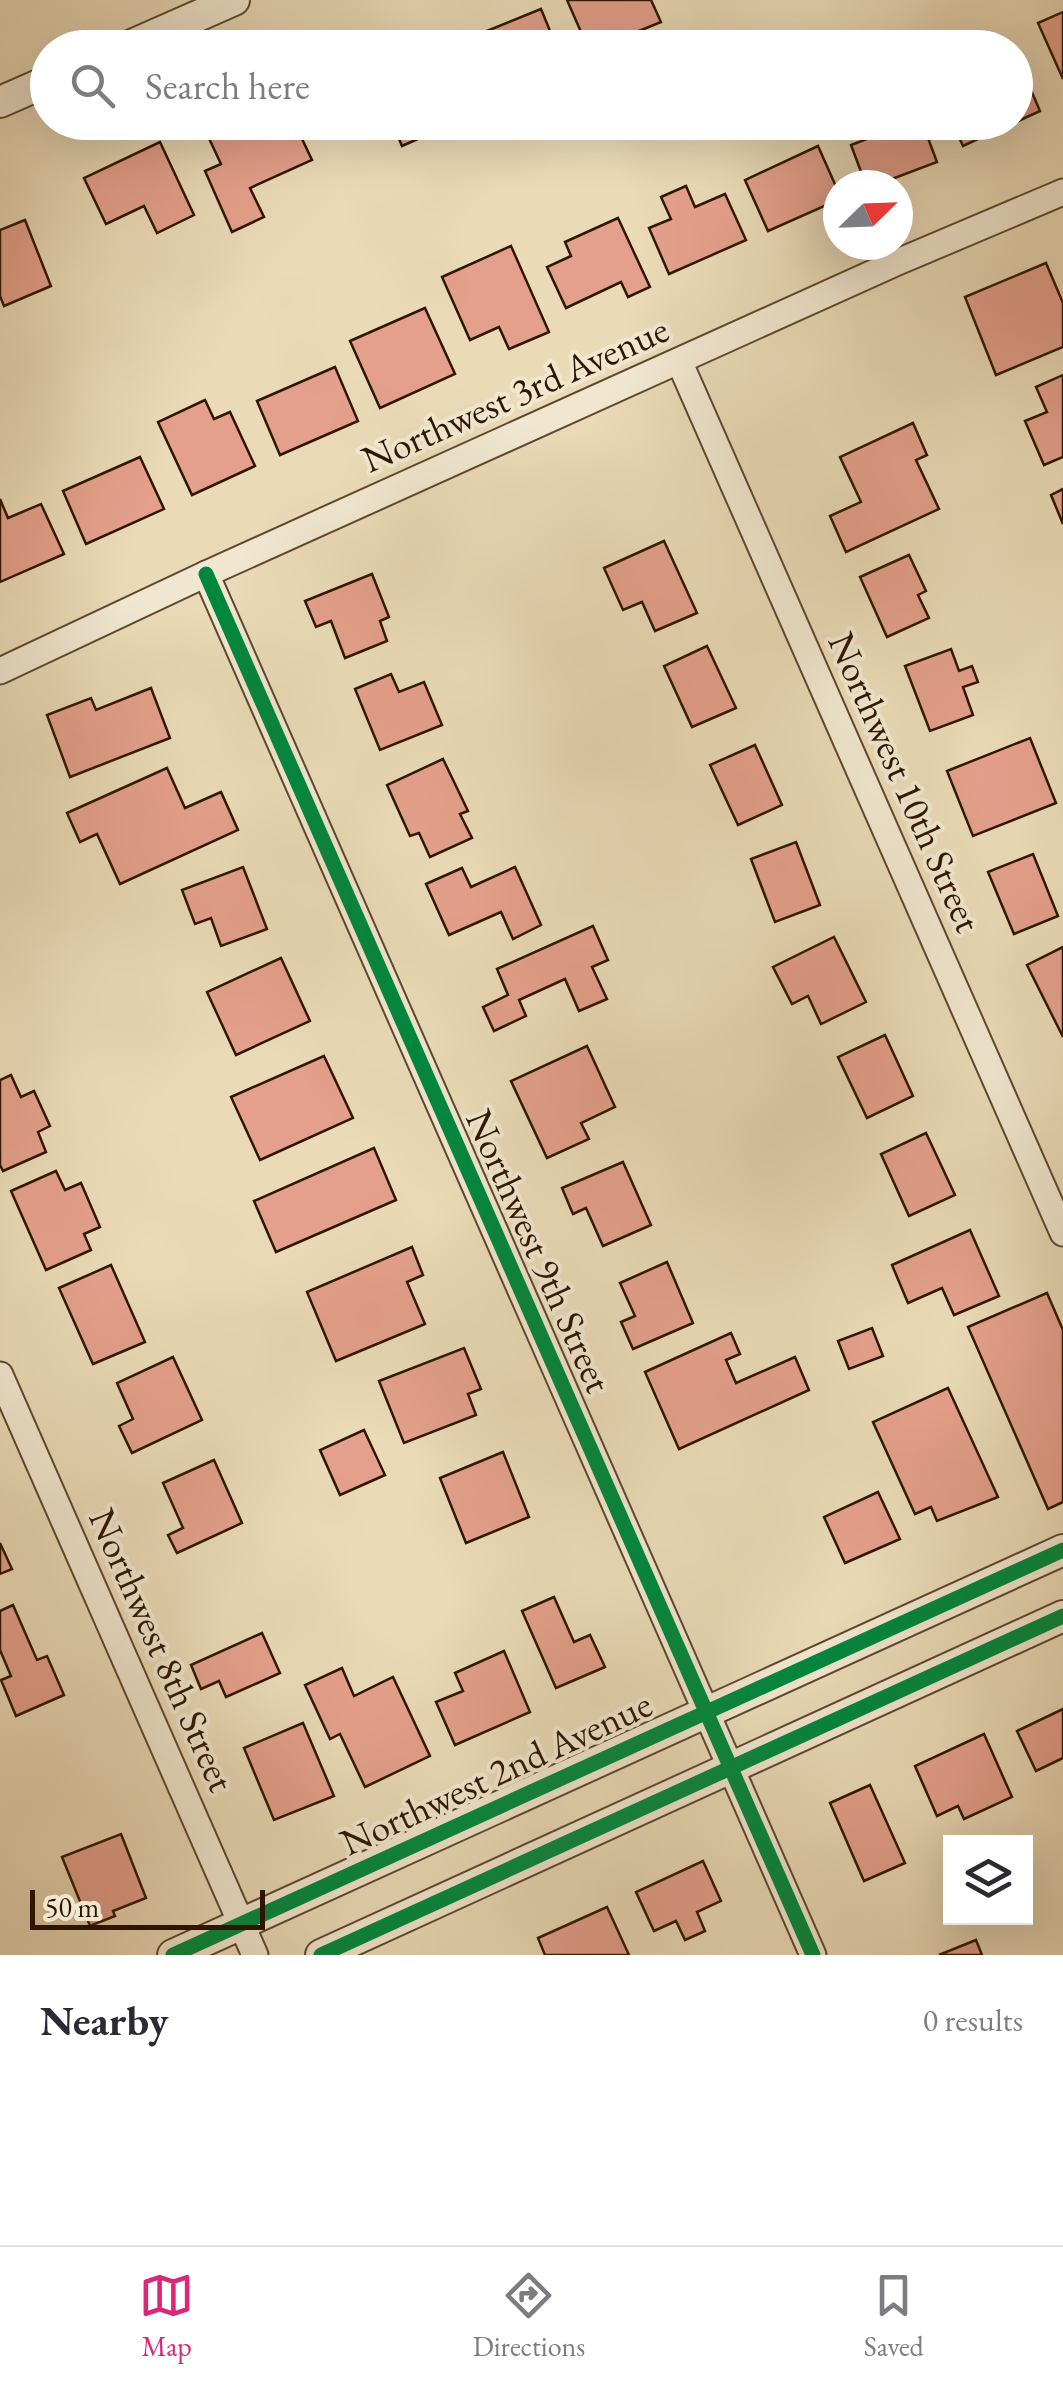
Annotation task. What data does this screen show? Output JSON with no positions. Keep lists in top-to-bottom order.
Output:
{
  "streets": {
    "street": [
      "Northwest 3rd Avenue",
      "Northwest 10th Street",
      "Northwest 9th Street",
      "Northwest 8th Street",
      "Northwest 2nd Avenue"
    ]
  },
  "crossings": [
    ["Northwest 3rd Avenue", "Northwest 10th Street"],
    ["Northwest 3rd Avenue", "Northwest 9th Street"],
    ["Northwest 9th Street", "Northwest 2nd Avenue"],
    ["Northwest 8th Street", "Northwest 2nd Avenue"]
  ],
  "scale_bar": "50 m",
  "north": "top right",
  "page": {
    "search": "Search here",
    "scale": "50 m",
    "heading": ["Nearby", "0 results"],
    "nav": ["Map", "Directions", "Saved"]
  }
}
